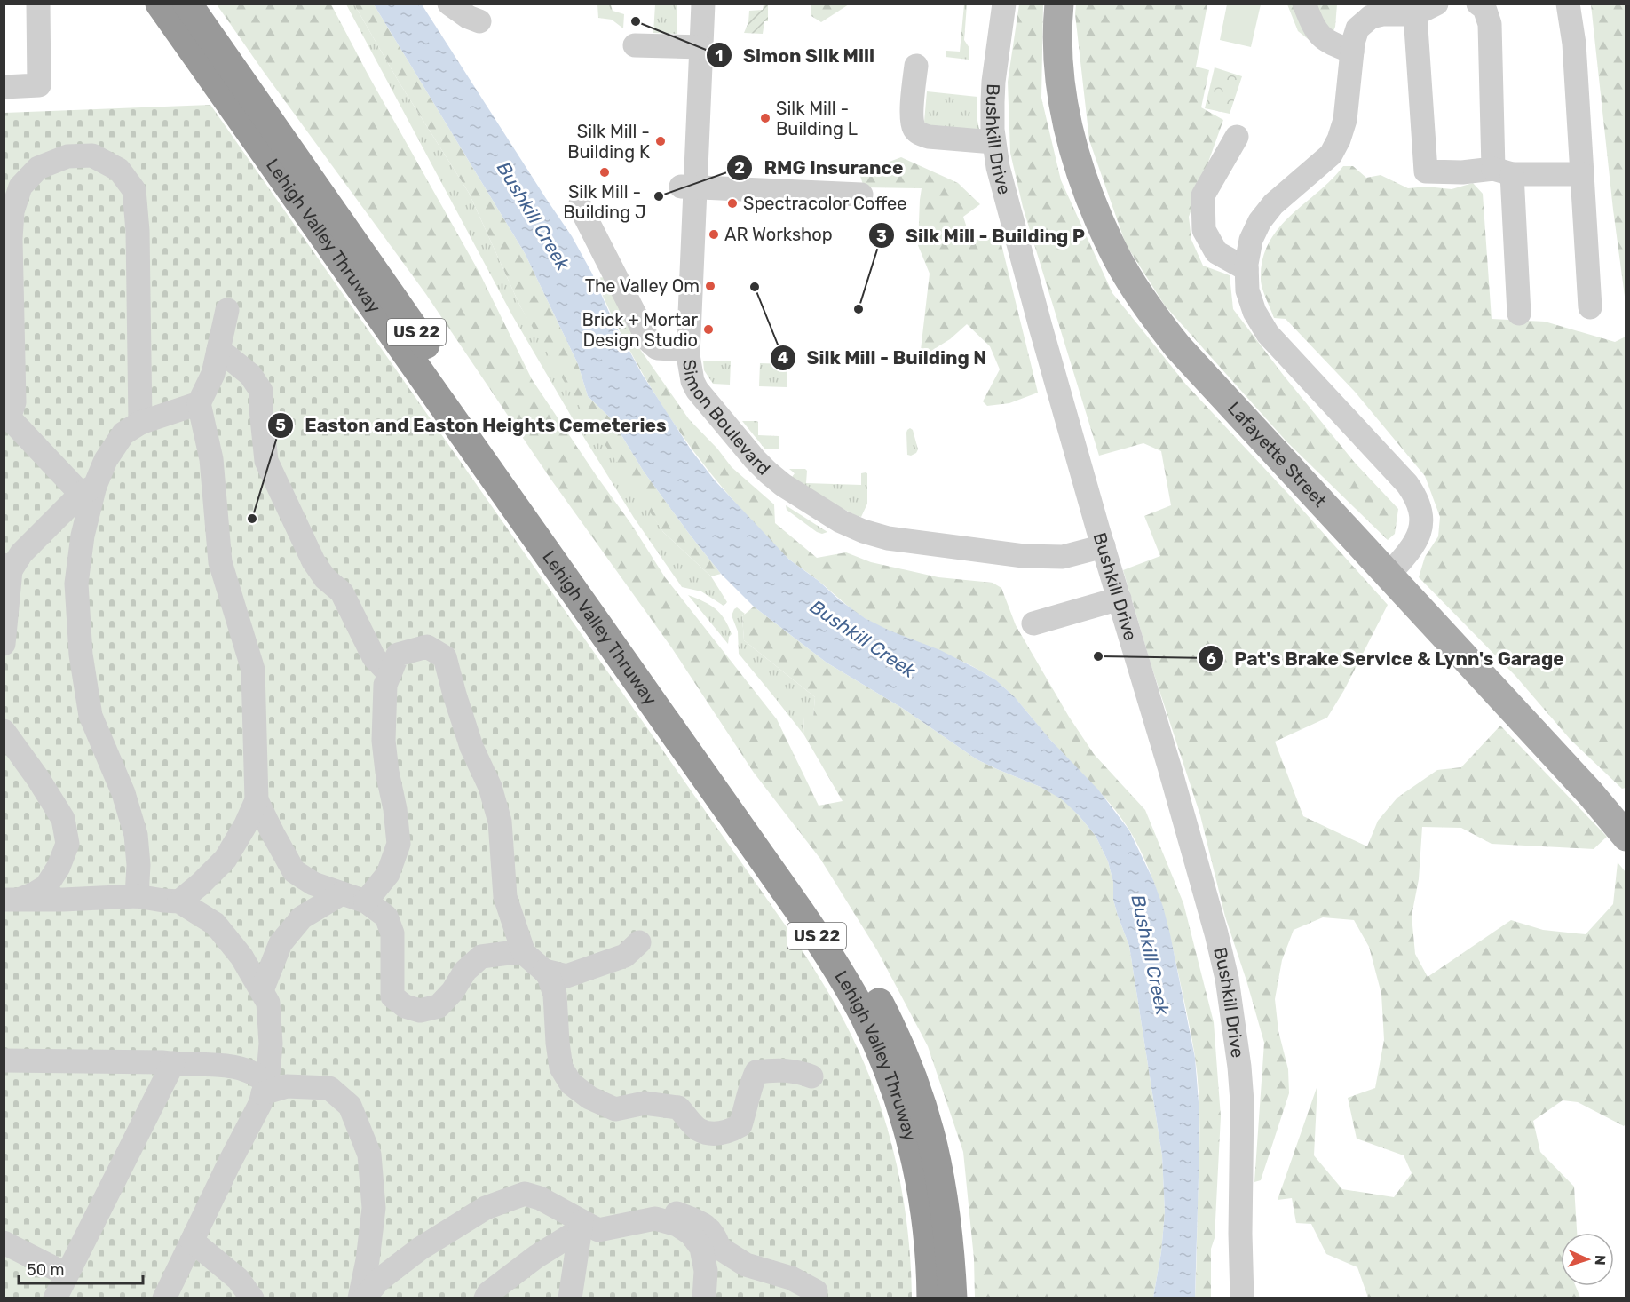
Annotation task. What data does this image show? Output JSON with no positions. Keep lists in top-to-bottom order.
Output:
{
  "streets": {
    "highway": ["Lehigh Valley Thruway", "US 22"],
    "main road": ["Lafayette Street"],
    "street": ["Bushkill Drive", "Simon Boulevard"]
  },
  "crossings": [
    ["Bushkill Drive", "Simon Boulevard"]
  ],
  "water": ["Bushkill Creek"],
  "places": [
    "Simon Silk Mill",
    "Silk Mill - Building L",
    "Silk Mill - Building K",
    "Silk Mill - Building J",
    "RMG Insurance",
    "Spectracolor Coffee",
    "AR Workshop",
    "The Valley Om",
    "Silk Mill - Building N",
    "Silk Mill - Building P",
    "Brick + Mortar Design Studio",
    "Easton and Easton Heights Cemeteries",
    "Pat's Brake Service & Lynn's Garage"
  ],
  "scale_bar": "50 m",
  "north": "right"
}
